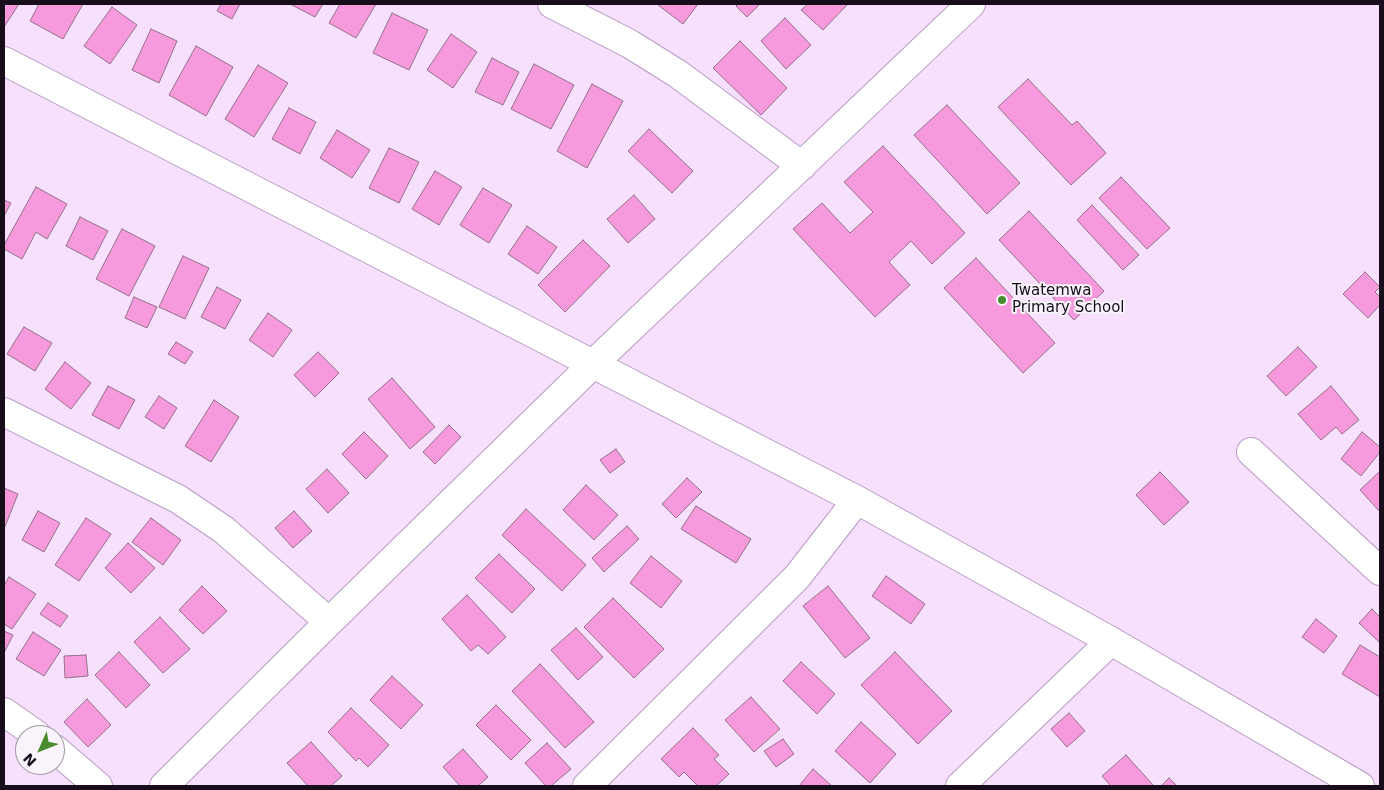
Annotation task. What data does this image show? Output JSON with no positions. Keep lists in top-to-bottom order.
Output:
{
  "places": ["Twatemwa Primary School"],
  "north": "bottom left"
}
